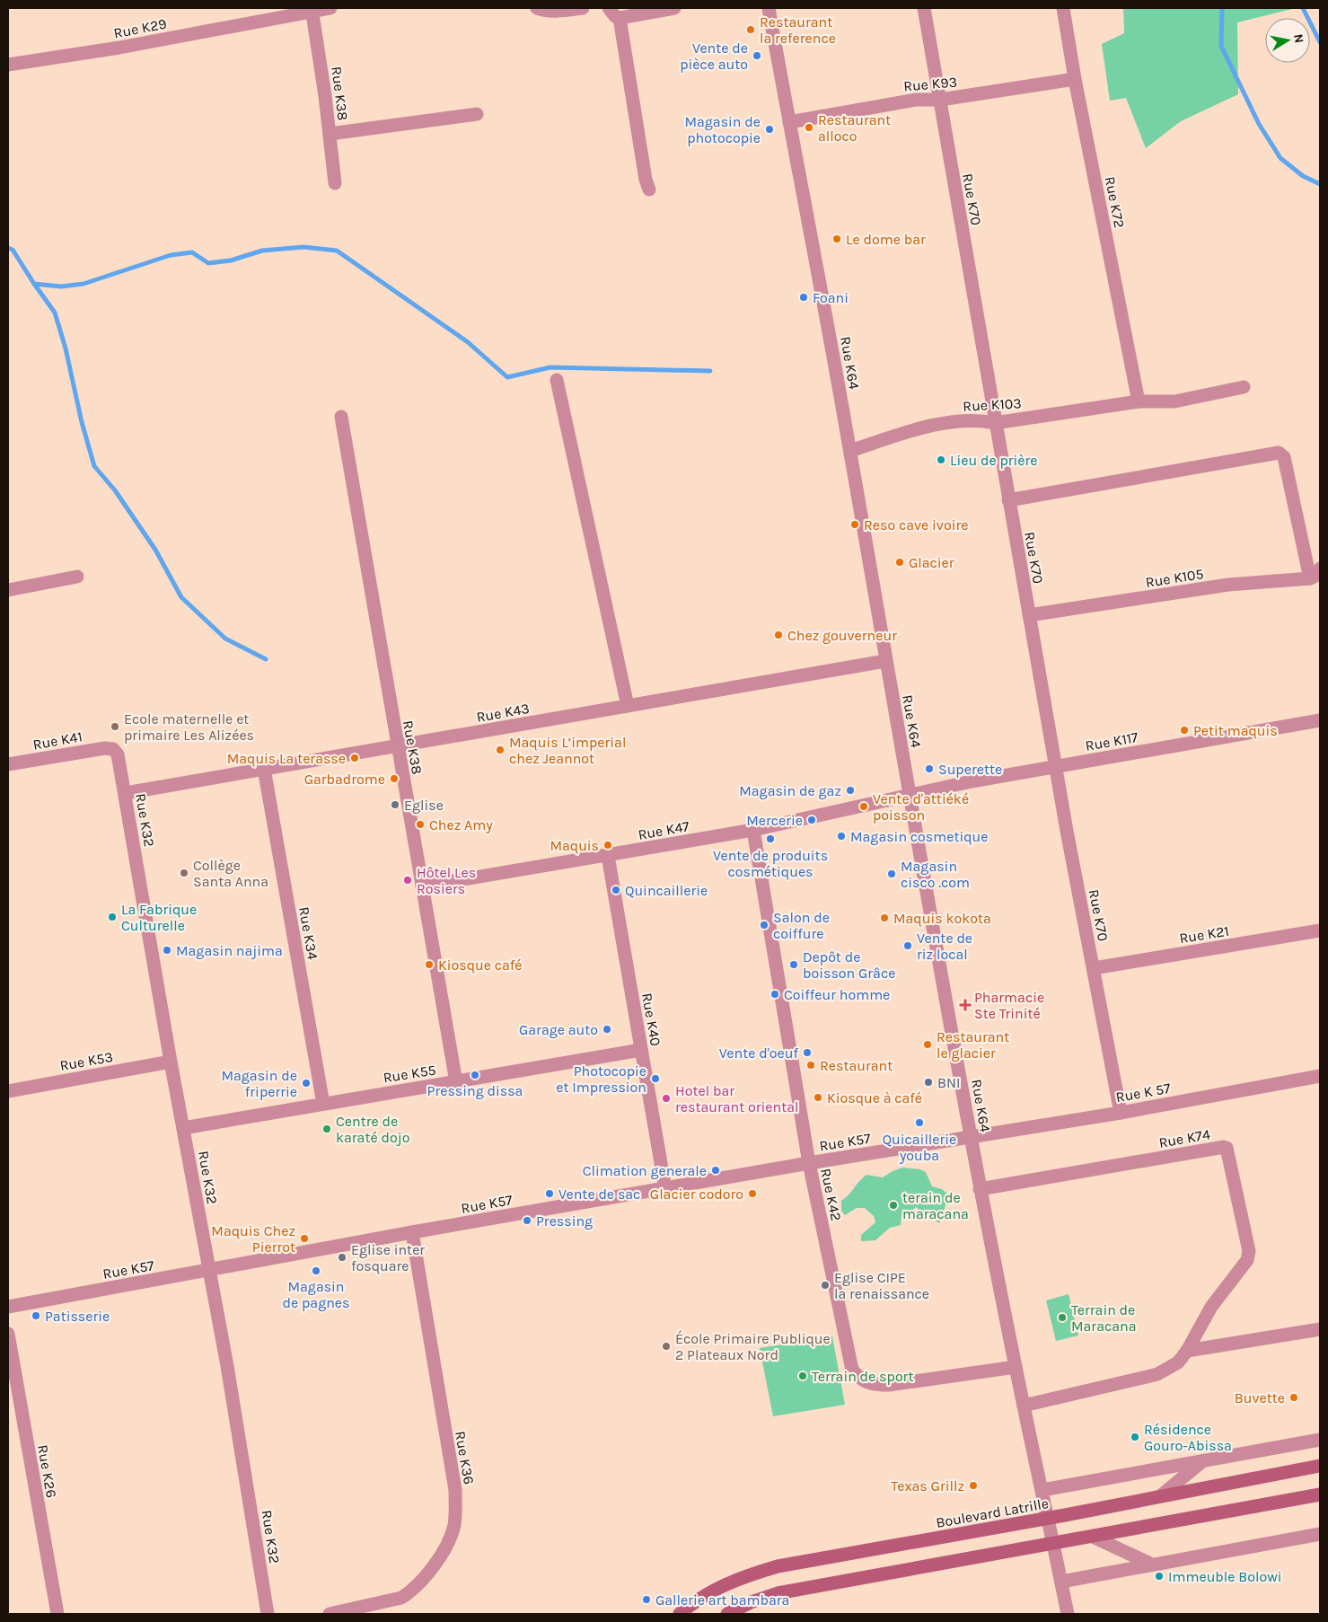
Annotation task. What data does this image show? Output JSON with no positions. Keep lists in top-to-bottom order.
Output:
{
  "streets": {
    "main road": ["Boulevard Latrille"],
    "street": [
      "Rue K29",
      "Rue K93",
      "Rue K38",
      "Rue K70",
      "Rue K72",
      "Rue K64",
      "Rue K103",
      "Rue K105",
      "Rue K43",
      "Rue K41",
      "Rue K117",
      "Rue K32",
      "Rue K47",
      "Rue K34",
      "Rue K21",
      "Rue K40",
      "Rue K53",
      "Rue K55",
      "Rue K 57",
      "Rue K74",
      "Rue K57",
      "Rue K42",
      "Rue K36",
      "Rue K26"
    ]
  },
  "crossings": [
    ["Rue K29", "Rue K38"],
    ["Rue K93", "Rue K70"],
    ["Rue K93", "Rue K72"],
    ["Rue K93", "Rue K64"],
    ["Rue K38", "Rue K43"],
    ["Rue K38", "Rue K47"],
    ["Rue K38", "Rue K55"],
    ["Rue K70", "Rue K103"],
    ["Rue K70", "Rue K105"],
    ["Rue K70", "Rue K117"],
    ["Rue K70", "Rue K21"],
    ["Rue K70", "Rue K 57"],
    ["Rue K72", "Rue K103"],
    ["Rue K64", "Rue K103"],
    ["Rue K64", "Rue K43"],
    ["Rue K64", "Rue K117"],
    ["Rue K64", "Rue K47"],
    ["Rue K64", "Rue K 57"],
    ["Rue K64", "Rue K74"],
    ["Rue K64", "Rue K57"],
    ["Rue K64", "Rue K42"],
    ["Rue K64", "Boulevard Latrille"],
    ["Rue K43", "Rue K32"],
    ["Rue K43", "Rue K34"],
    ["Rue K41", "Rue K32"],
    ["Rue K117", "Rue K47"],
    ["Rue K32", "Rue K53"],
    ["Rue K32", "Rue K55"],
    ["Rue K32", "Rue K57"],
    ["Rue K47", "Rue K40"],
    ["Rue K47", "Rue K42"],
    ["Rue K34", "Rue K55"],
    ["Rue K40", "Rue K55"],
    ["Rue K40", "Rue K57"],
    ["Rue K 57", "Rue K57"],
    ["Rue K57", "Rue K42"],
    ["Rue K57", "Rue K36"]
  ],
  "places": {
    "other": [
      "Restaurant la reference",
      "Vente de pièce auto",
      "Restaurant alloco",
      "Magasin de photocopie",
      "Le dome bar",
      "Foani",
      "Lieu de prière",
      "Reso cave ivoire",
      "Glacier",
      "Chez gouverneur",
      "Ecole maternelle et primaire Les Alizées",
      "Petit maquis",
      "Maquis L’imperial chez Jeannot",
      "Maquis La terasse",
      "Superette",
      "Garbadrome",
      "Magasin de gaz",
      "Eglise",
      "Vente d'attiéké poisson",
      "Mercerie",
      "Chez Amy",
      "Magasin cosmetique",
      "Vente de produits cosmétiques",
      "Maquis",
      "Collège Santa Anna",
      "Magasin cisco .com",
      "Hôtel Les Rosiers",
      "Quincaillerie",
      "La Fabrique Culturelle",
      "Maquis kokota",
      "Salon de coiffure",
      "Vente de riz local",
      "Magasin najima",
      "Kiosque café",
      "Depôt de boisson Grâce",
      "Coiffeur homme",
      "Garage auto",
      "Restaurant le glacier",
      "Vente d'oeuf",
      "Restaurant",
      "Pressing dissa",
      "Photocopie et Impression",
      "BNI",
      "Magasin de friperrie",
      "Kiosque à café",
      "Hotel bar restaurant oriental",
      "Quicaillerie youba",
      "Centre de karaté dojo",
      "Climation generale",
      "Vente de sac",
      "Glacier codoro",
      "terain de maracana",
      "Pressing",
      "Maquis Chez Pierrot",
      "Eglise inter fosquare",
      "Magasin de pagnes",
      "Eglise CIPE la renaissance",
      "Patisserie",
      "Terrain de Maracana",
      "École Primaire Publique 2 Plateaux Nord",
      "Terrain de sport",
      "Buvette",
      "Résidence Gouro-Abissa",
      "Texas Grillz",
      "Immeuble Bolowi",
      "Gallerie art bambara"
    ],
    "health": ["Pharmacie Ste Trinité"]
  },
  "north": "right"
}
